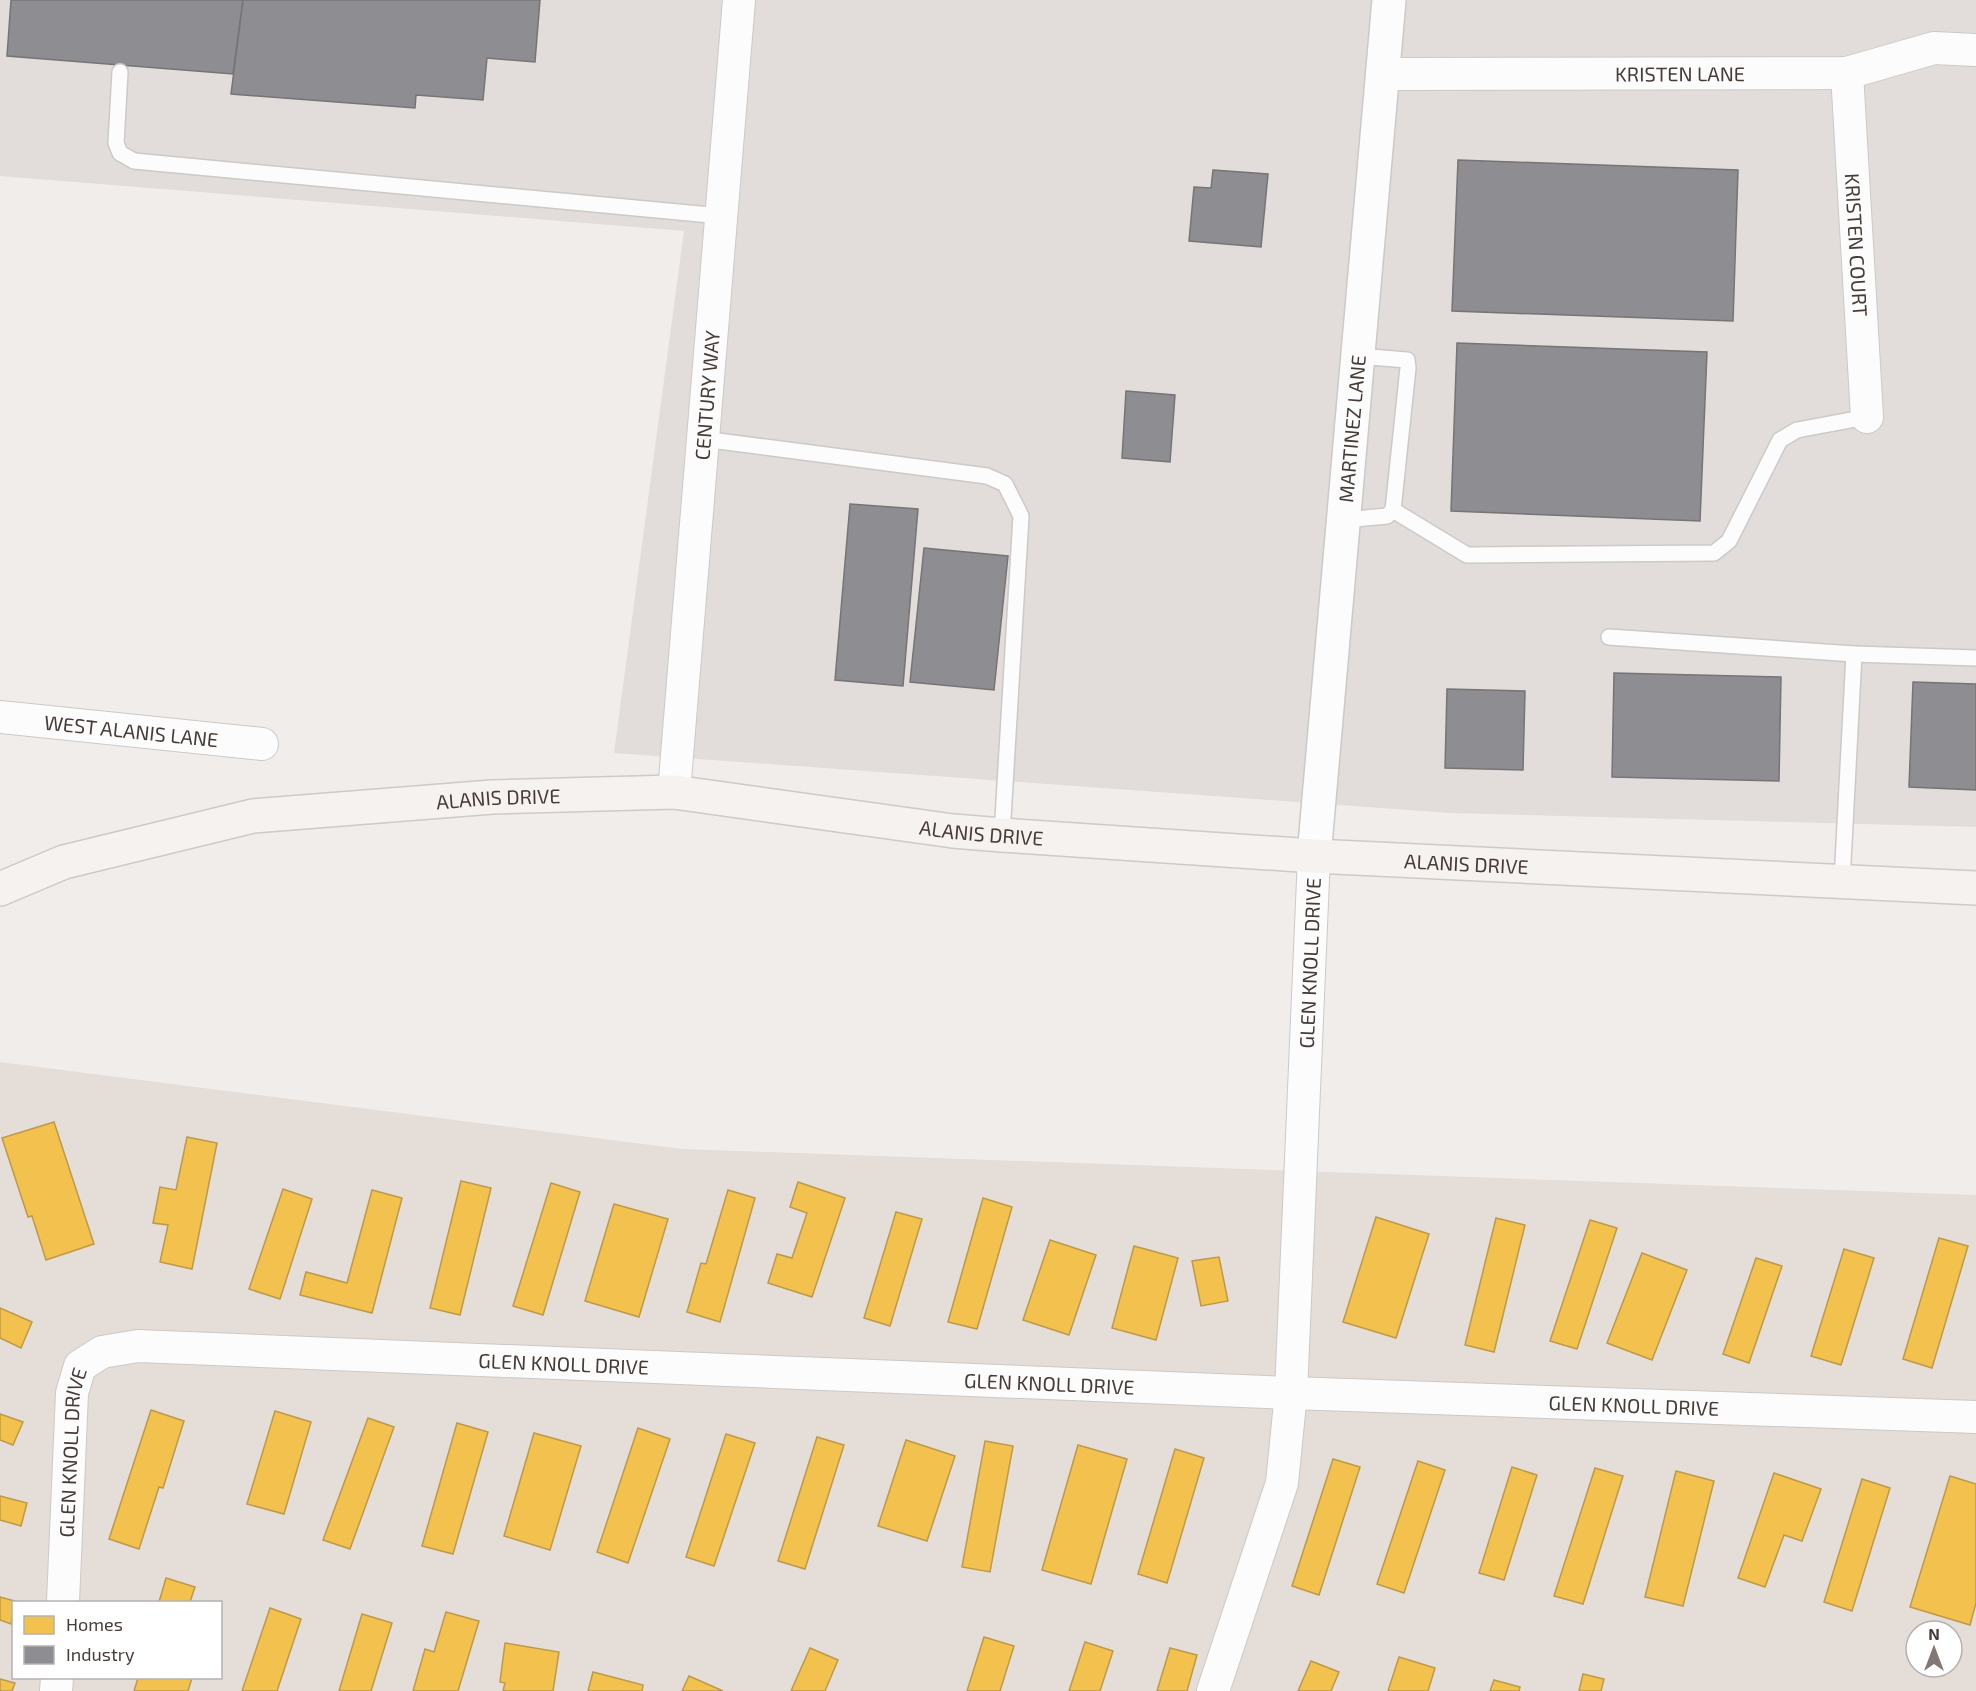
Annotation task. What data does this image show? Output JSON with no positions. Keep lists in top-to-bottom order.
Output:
{
  "streets": {
    "main road": ["ALANIS DRIVE"],
    "street": [
      "KRISTEN LANE",
      "KRISTEN COURT",
      "CENTURY WAY",
      "MARTINEZ LANE",
      "WEST ALANIS LANE",
      "GLEN KNOLL DRIVE"
    ]
  },
  "crossings": [
    ["KRISTEN LANE", "KRISTEN COURT"],
    ["KRISTEN LANE", "MARTINEZ LANE"],
    ["CENTURY WAY", "ALANIS DRIVE"],
    ["MARTINEZ LANE", "ALANIS DRIVE"],
    ["MARTINEZ LANE", "GLEN KNOLL DRIVE"],
    ["ALANIS DRIVE", "GLEN KNOLL DRIVE"]
  ],
  "legend": ["Homes", "Industry"],
  "north": "top"
}
